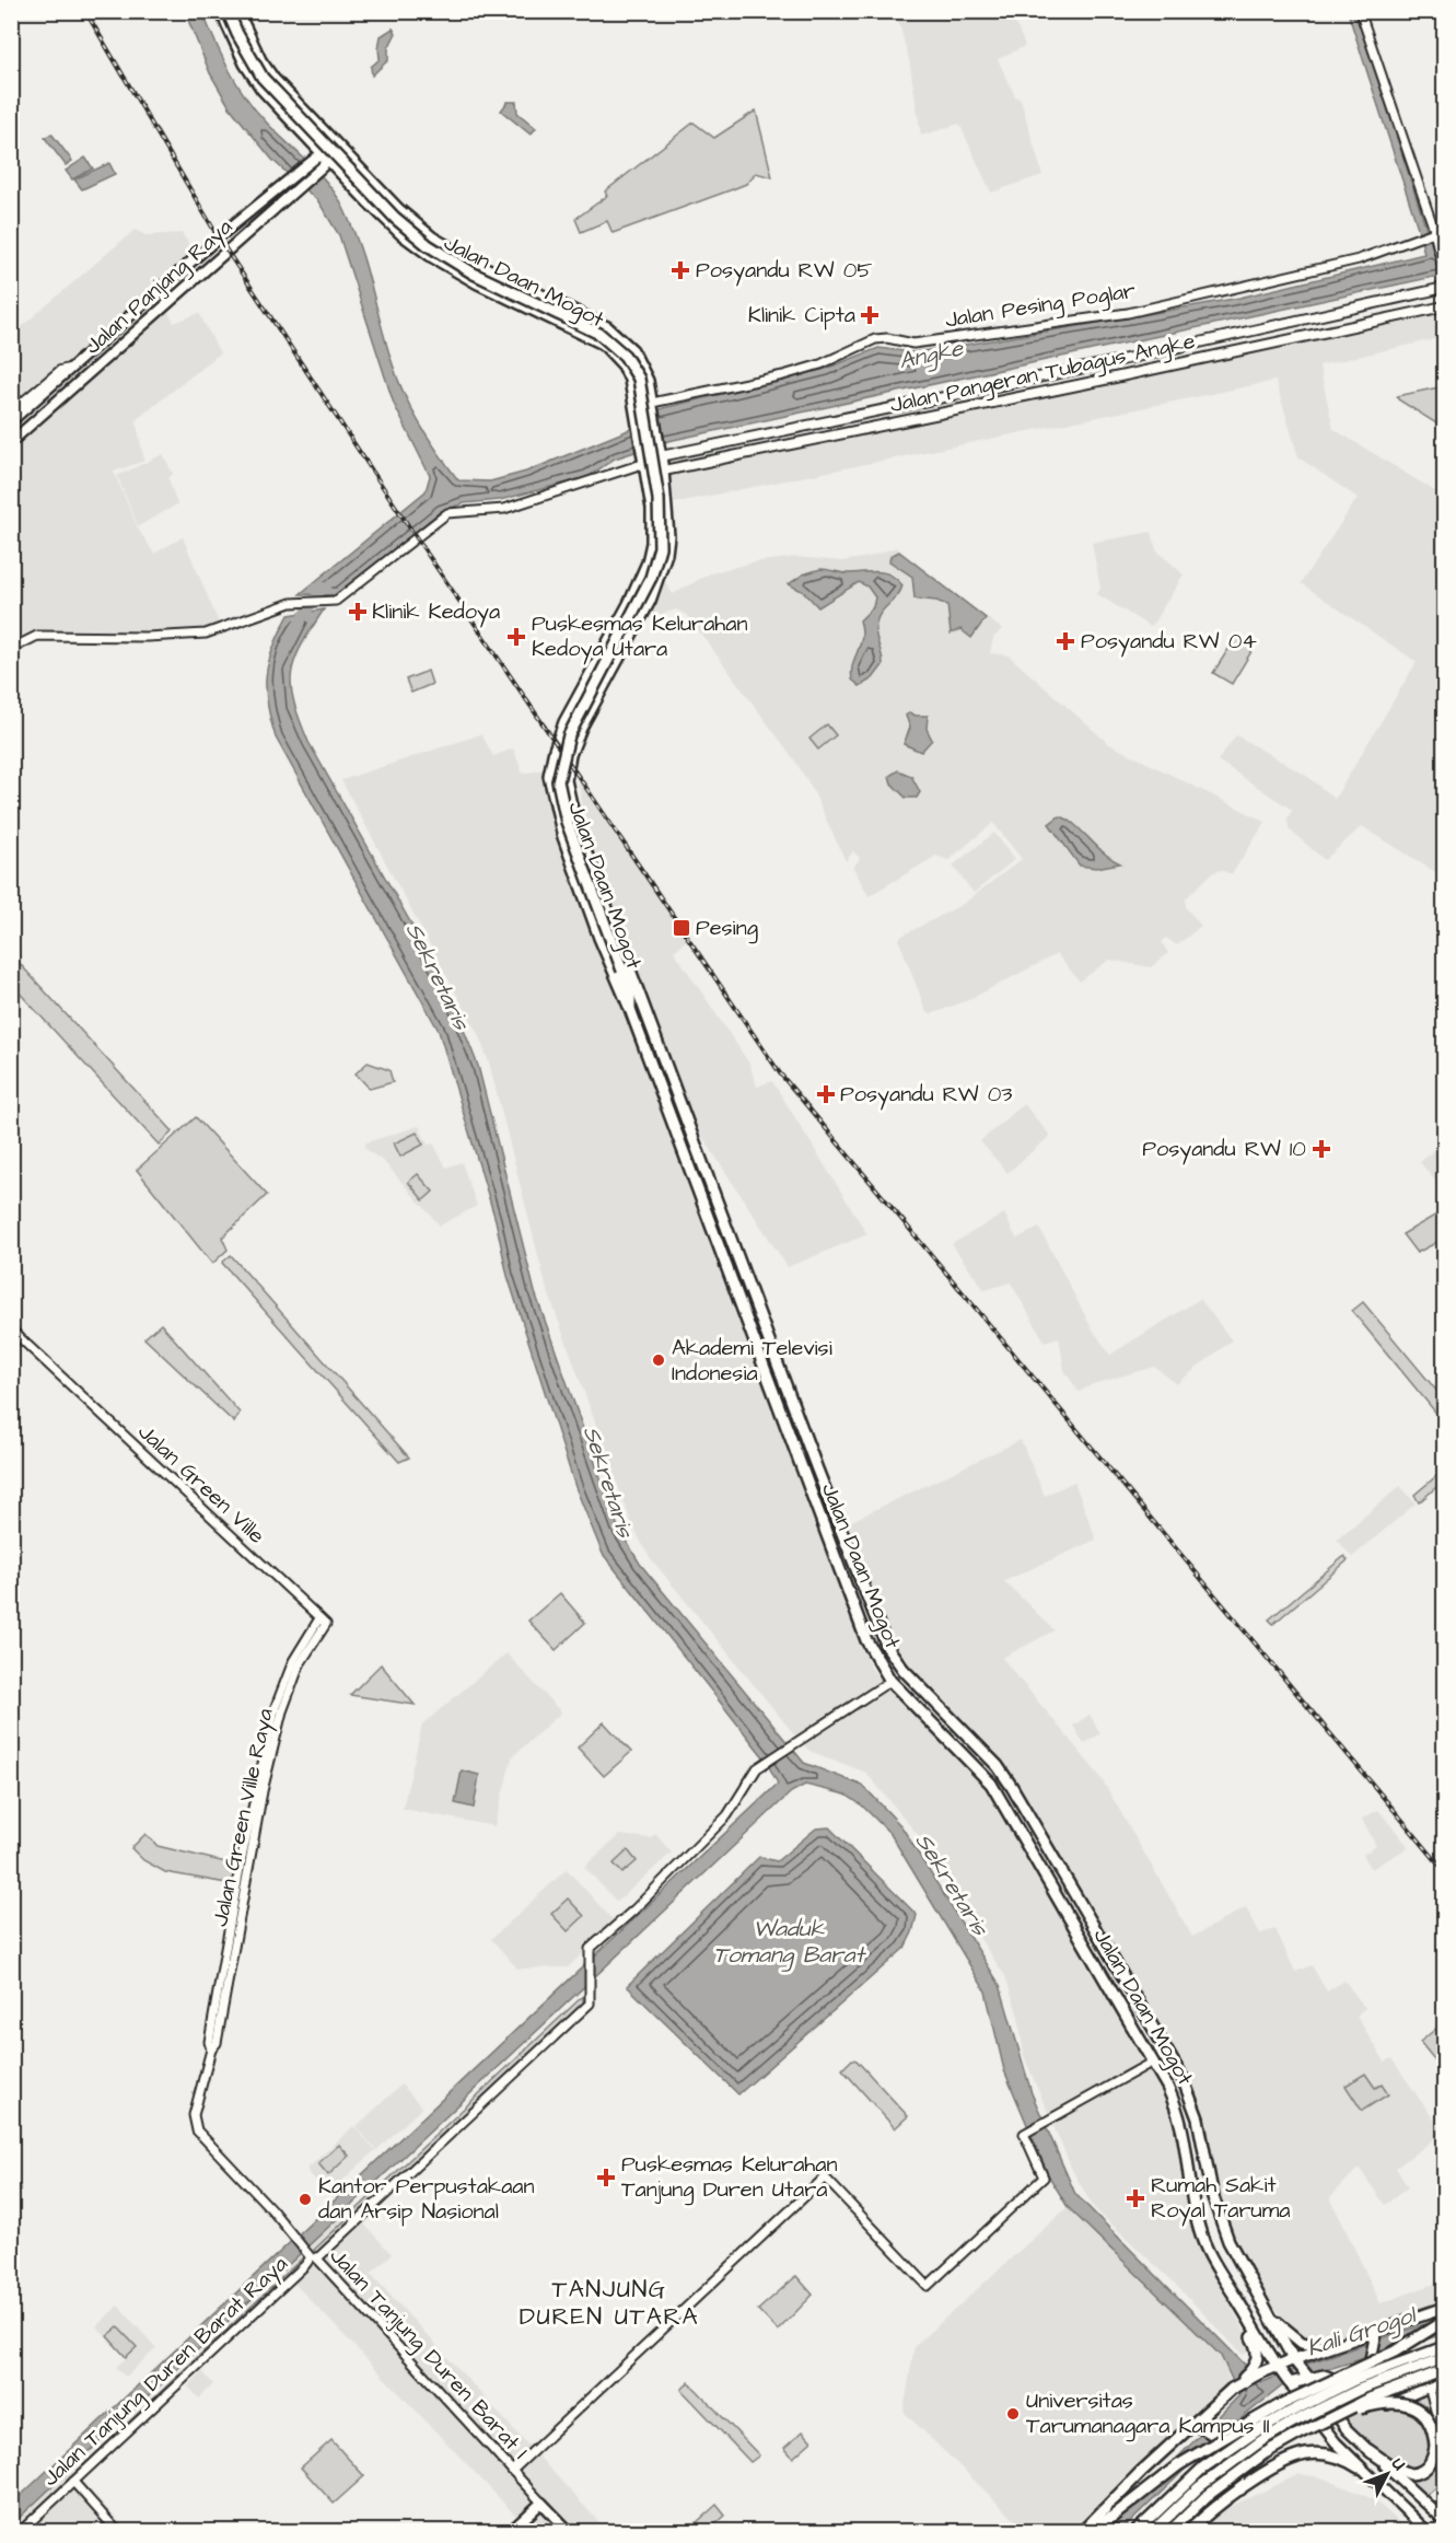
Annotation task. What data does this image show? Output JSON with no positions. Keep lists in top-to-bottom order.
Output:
{
  "streets": {
    "highway": ["Jalan Daan Mogot"],
    "main road": ["Jalan Panjang Raya", "Jalan Pangeran Tubagus Angke"],
    "street": [
      "Jalan Pesing Poglar",
      "Jalan Green Ville",
      "Jalan Green Ville Raya",
      "Jalan Tanjung Duren Barat I",
      "Jalan Tanjung Duren Barat Raya"
    ]
  },
  "crossings": [
    ["Jalan Daan Mogot", "Jalan Panjang Raya"],
    ["Jalan Daan Mogot", "Jalan Pesing Poglar"],
    ["Jalan Daan Mogot", "Jalan Pangeran Tubagus Angke"],
    ["Jalan Green Ville", "Jalan Green Ville Raya"],
    ["Jalan Green Ville Raya", "Jalan Tanjung Duren Barat I"],
    ["Jalan Tanjung Duren Barat I", "Jalan Tanjung Duren Barat Raya"]
  ],
  "districts": ["TANJUNG DUREN UTARA"],
  "water": [
    "Angke",
    "Sekretaris",
    "Waduk Tomang Barat",
    "Kali Grogol"
  ],
  "places": {
    "health": [
      "Posyandu RW 05",
      "Klinik Cipta",
      "Klinik Kedoya",
      "Puskesmas Kelurahan Kedoya Utara",
      "Posyandu RW 04",
      "Posyandu RW 03",
      "Posyandu RW 10",
      "Puskesmas Kelurahan Tanjung Duren Utara",
      "Rumah Sakit Royal Taruma"
    ],
    "transit": ["Pesing"],
    "other": ["Akademi Televisi Indonesia", "Kantor Perpustakaan dan Arsip Nasional", "Universitas Tarumanagara Kampus II"]
  },
  "north": "top right"
}
